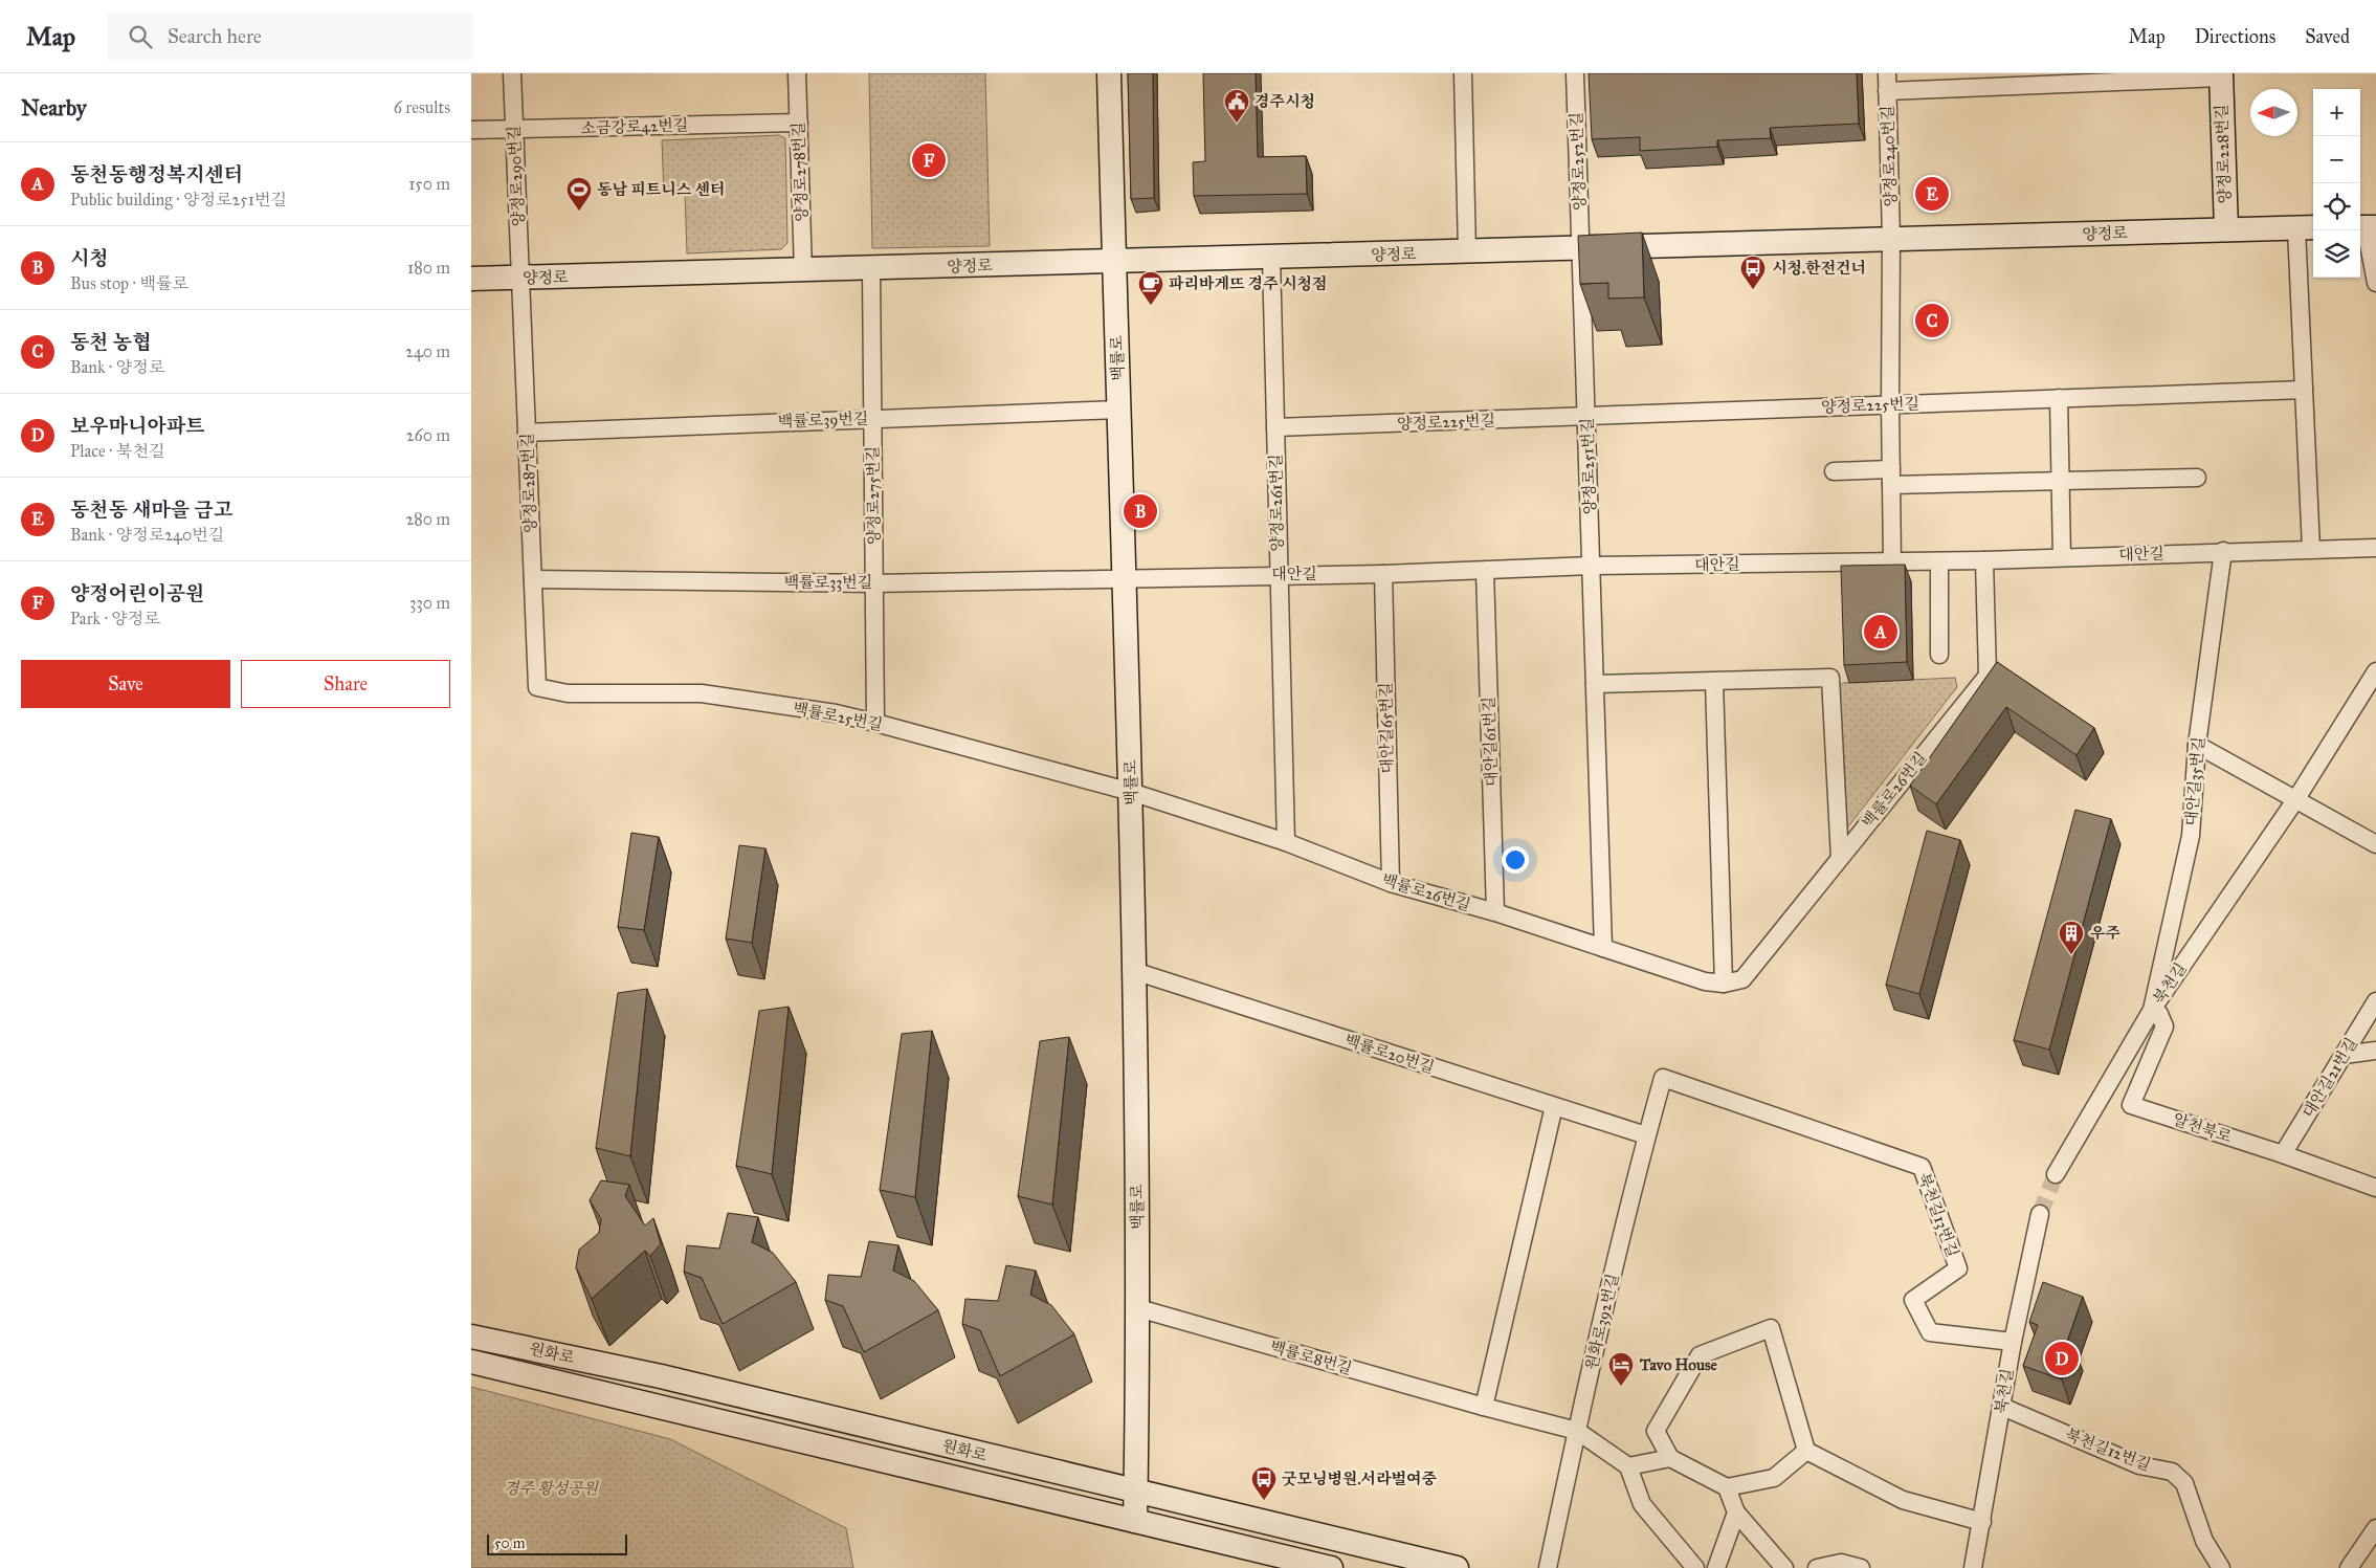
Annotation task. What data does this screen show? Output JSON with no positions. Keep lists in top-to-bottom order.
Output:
{
  "streets": {
    "street": [
      "소금강로42번길",
      "양정로228번길",
      "양정로240번길",
      "양정로252번길",
      "양정로278번길",
      "양정로290번길",
      "양정로",
      "백률로",
      "양정로225번길",
      "백률로39번길",
      "양정로251번길",
      "양정로287번길",
      "양정로275번길",
      "양정로261번길",
      "대안길",
      "백률로33번길",
      "백률로25번길",
      "대안길65번길",
      "대안길61번길",
      "대안길35번길",
      "백률로26번길",
      "북천길",
      "백률로20번길",
      "대안길21번길",
      "알천북로",
      "북천길13번길",
      "원화로392번길",
      "원화로",
      "백률로8번길",
      "북천길12번길"
    ]
  },
  "crossings": [
    ["소금강로42번길", "양정로278번길"],
    ["소금강로42번길", "양정로290번길"],
    ["양정로228번길", "양정로240번길"],
    ["양정로228번길", "양정로"],
    ["양정로240번길", "양정로"],
    ["양정로252번길", "양정로"],
    ["양정로252번길", "양정로251번길"],
    ["양정로278번길", "양정로"],
    ["양정로290번길", "양정로"],
    ["양정로290번길", "양정로287번길"],
    ["양정로", "백률로"],
    ["양정로", "양정로251번길"],
    ["양정로", "양정로287번길"],
    ["양정로", "양정로275번길"],
    ["양정로", "양정로261번길"],
    ["백률로", "백률로39번길"],
    ["백률로", "대안길"],
    ["백률로", "백률로33번길"],
    ["백률로", "백률로25번길"],
    ["백률로", "백률로26번길"],
    ["백률로", "백률로20번길"],
    ["백률로", "원화로"],
    ["백률로", "백률로8번길"],
    ["양정로225번길", "양정로251번길"],
    ["양정로225번길", "양정로261번길"],
    ["백률로39번길", "양정로287번길"],
    ["백률로39번길", "양정로275번길"],
    ["양정로251번길", "대안길"],
    ["양정로251번길", "백률로26번길"],
    ["양정로287번길", "백률로33번길"],
    ["양정로287번길", "백률로25번길"],
    ["양정로275번길", "백률로33번길"],
    ["양정로275번길", "백률로25번길"],
    ["양정로261번길", "대안길"],
    ["양정로261번길", "백률로26번길"],
    ["대안길", "백률로33번길"],
    ["대안길", "대안길65번길"],
    ["대안길", "대안길61번길"],
    ["대안길", "대안길35번길"],
    ["대안길", "백률로26번길"],
    ["백률로25번길", "백률로26번길"],
    ["대안길65번길", "백률로26번길"],
    ["대안길61번길", "백률로26번길"],
    ["대안길35번길", "북천길"],
    ["대안길35번길", "알천북로"],
    ["북천길", "알천북로"],
    ["북천길", "북천길13번길"],
    ["북천길", "북천길12번길"],
    ["백률로20번길", "원화로392번길"],
    ["대안길21번길", "알천북로"],
    ["북천길13번길", "원화로392번길"],
    ["원화로392번길", "백률로8번길"]
  ],
  "parks": ["경주 황성공원"],
  "places": {
    "public building": ["경주시청"],
    "sports": ["동남 피트니스 센터"],
    "bus stop": ["시청.한전건너", "굿모닝병원.서라벌여중"],
    "cafe": ["파리바게뜨 경주 시청점"],
    "building": ["우주"],
    "hotel": ["Tavo House"]
  },
  "scale_bar": "50 m",
  "north": "left",
  "page": {
    "header": "Map",
    "search": "Search here",
    "nav": ["Map", "Directions", "Saved"],
    "heading": ["Nearby", "6 results"],
    "map_buttons": ["+", "−"],
    "list": [
      {
        "mark": "A",
        "name": "동천동행정복지센터",
        "note": "Public building · 양정로251번길",
        "value": "150 m"
      },
      {
        "mark": "B",
        "name": "시청",
        "note": "Bus stop · 백률로",
        "value": "180 m"
      },
      {
        "mark": "C",
        "name": "동천 농협",
        "note": "Bank · 양정로",
        "value": "240 m"
      },
      {
        "mark": "D",
        "name": "보우마니아파트",
        "note": "Place · 북천길",
        "value": "260 m"
      },
      {
        "mark": "E",
        "name": "동천동 새마을 금고",
        "note": "Bank · 양정로240번길",
        "value": "280 m"
      },
      {
        "mark": "F",
        "name": "양정어린이공원",
        "note": "Park · 양정로",
        "value": "330 m"
      }
    ],
    "pins": [
      "F",
      "E",
      "C",
      "B",
      "A",
      "D"
    ],
    "buttons": ["Save", "Share"],
    "scale": "50 m"
  }
}
